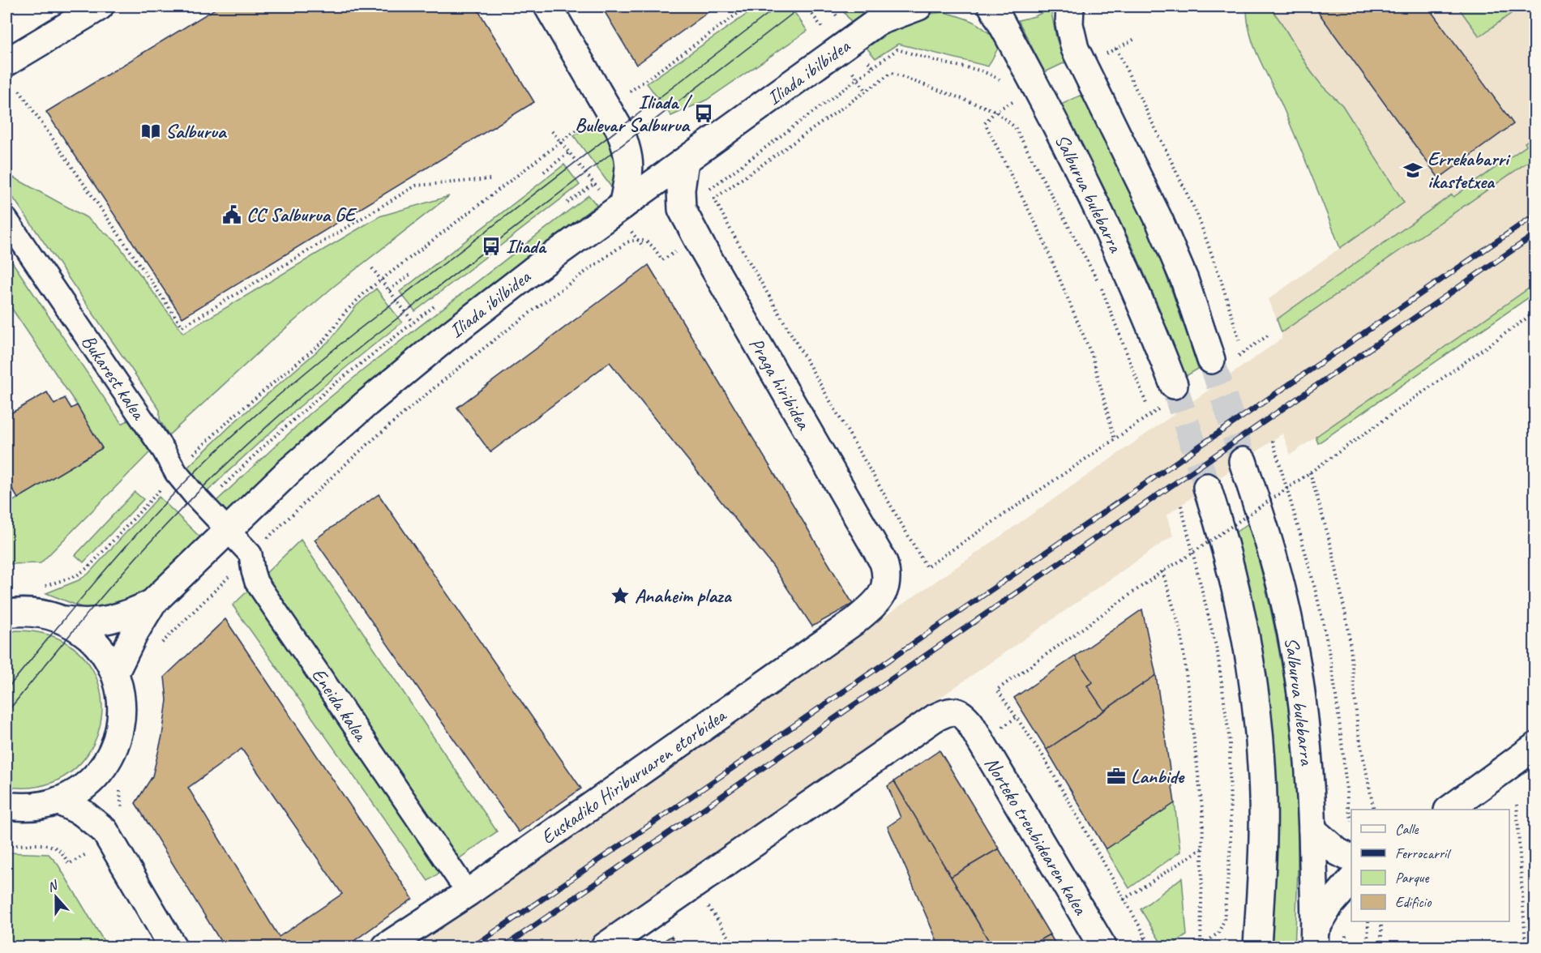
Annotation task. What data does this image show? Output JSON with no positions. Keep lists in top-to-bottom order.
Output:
{
  "streets": {
    "main road": [
      "Iliada ibilbidea",
      "Salburua bulebarra",
      "Praga hiribidea",
      "Euskadiko Hiriburuaren etorbidea",
      "Norteko trenbidearen kalea"
    ],
    "street": ["Bukarest kalea", "Eneida kalea"]
  },
  "crossings": [
    ["Iliada ibilbidea", "Bukarest kalea"],
    ["Iliada ibilbidea", "Praga hiribidea"],
    ["Praga hiribidea", "Euskadiko Hiriburuaren etorbidea"]
  ],
  "places": {
    "bus stop": ["Iliada / Bulevar Salburua", "Iliada"],
    "library": ["Salburua"],
    "school or university": ["Errekabarri ikastetxea"],
    "public building": ["CC Salburua GE"],
    "place": ["Anaheim plaza"],
    "office": ["Lanbide"]
  },
  "legend": [
    "Calle",
    "Ferrocarril",
    "Parque",
    "Edificio"
  ],
  "north": "top"
}
